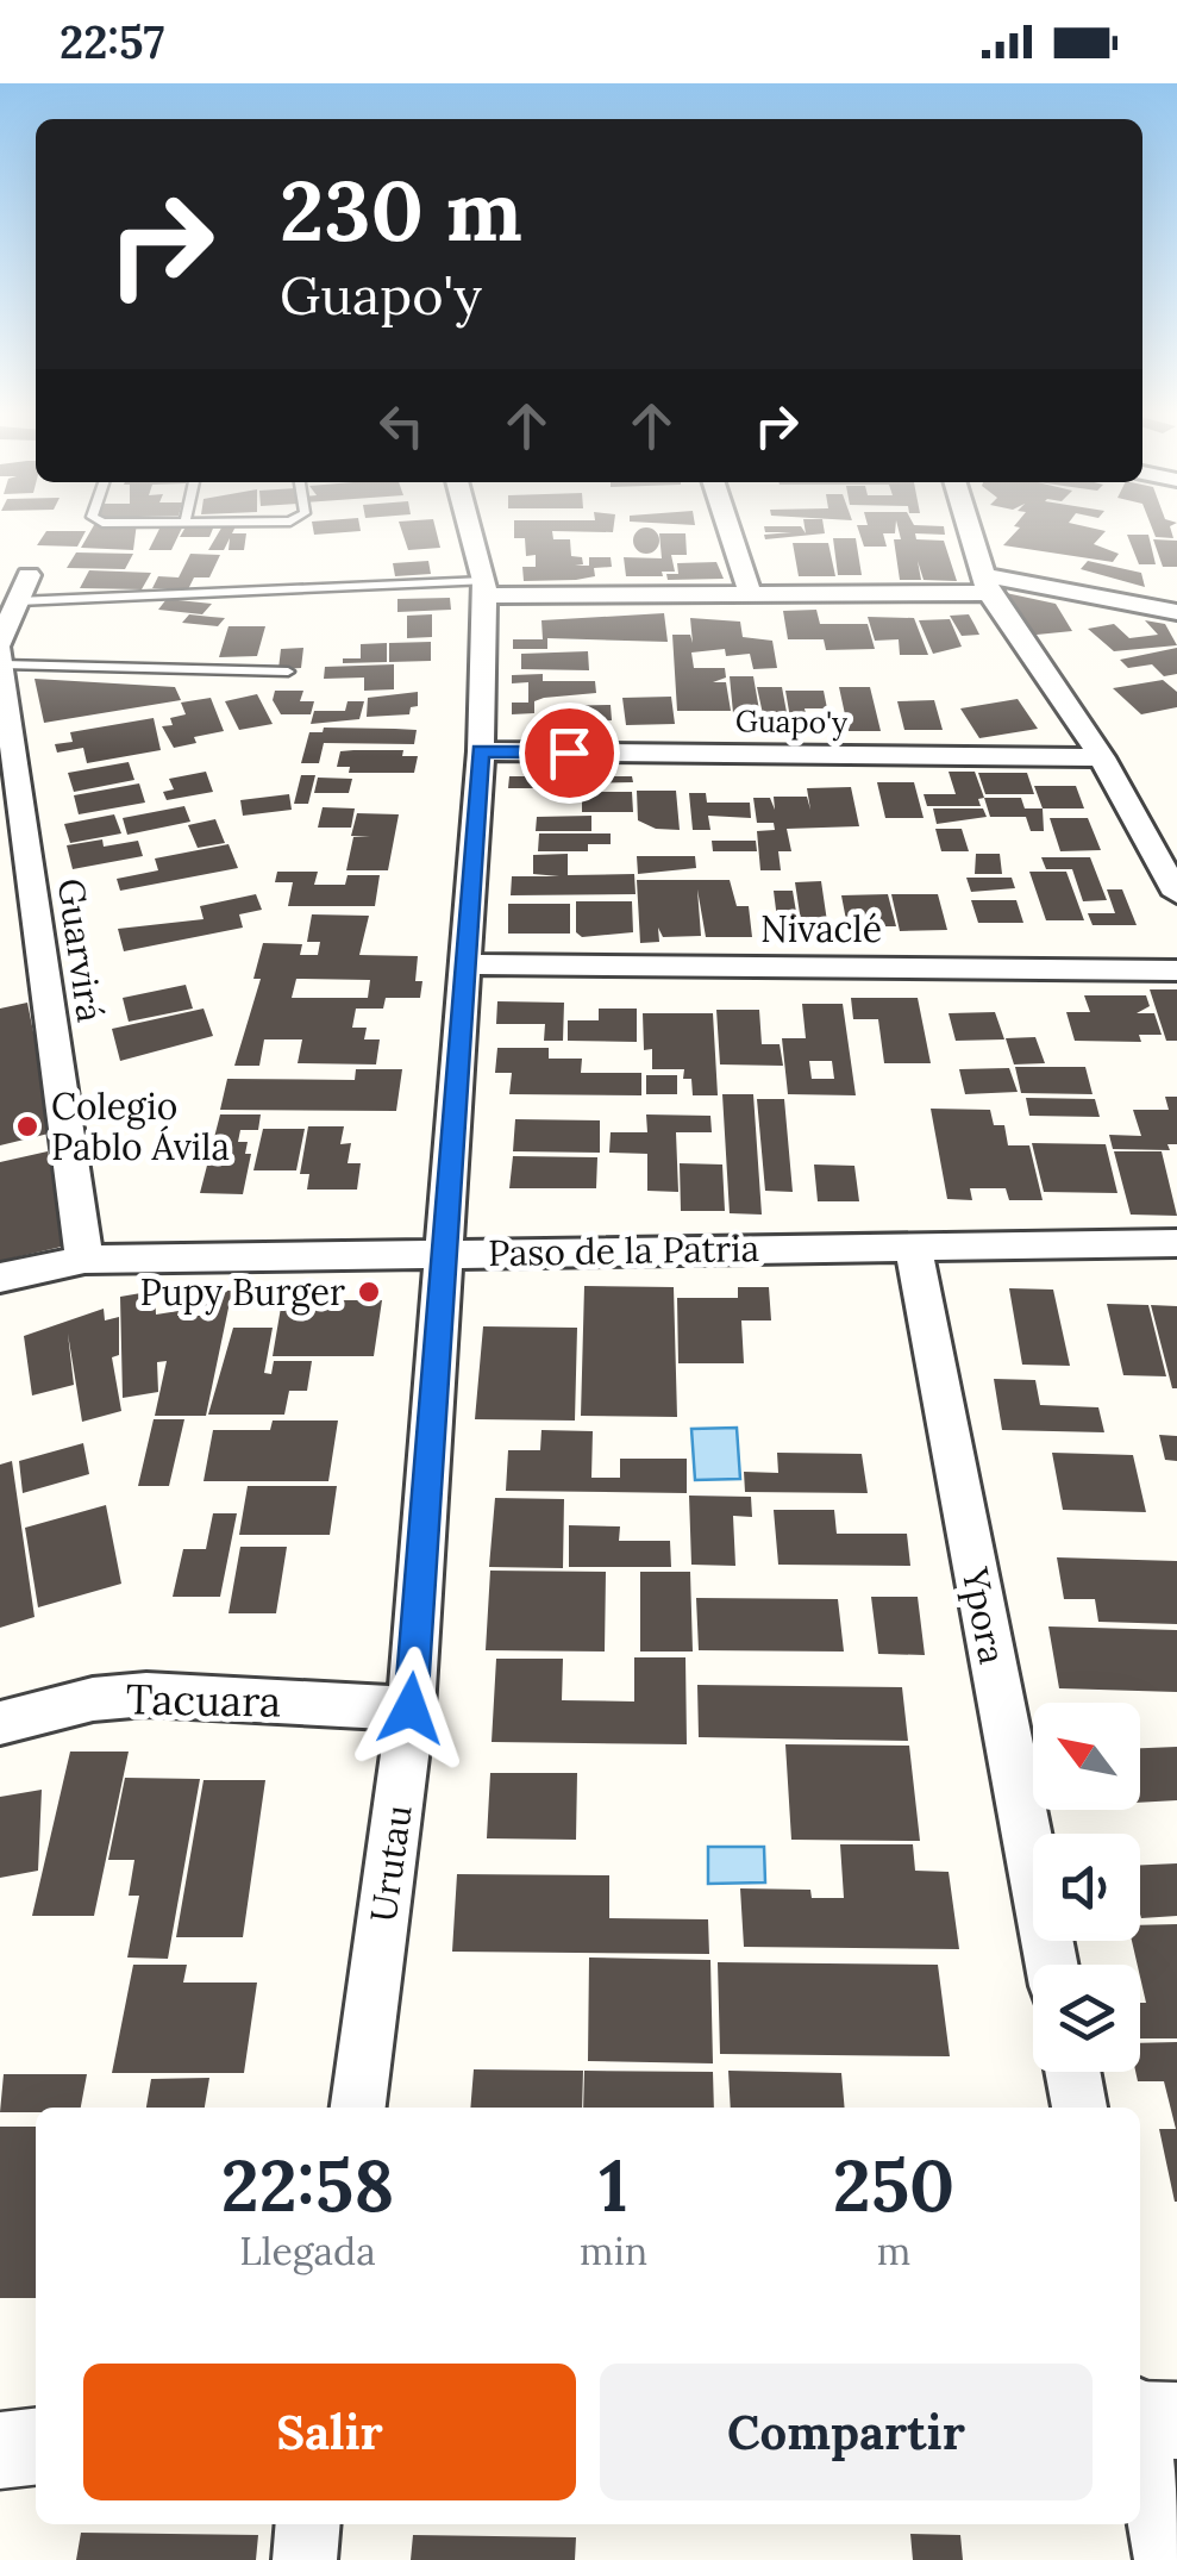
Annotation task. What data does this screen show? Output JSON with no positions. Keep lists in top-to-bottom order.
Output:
{
  "streets": {
    "street": [
      "Guapo'y",
      "Nivaclé",
      "Guarvirá",
      "Paso de la Patria",
      "Ypora",
      "Tacuara",
      "Urutau"
    ]
  },
  "crossings": [
    ["Guapo'y", "Urutau"],
    ["Nivaclé", "Urutau"],
    ["Guarvirá", "Paso de la Patria"],
    ["Paso de la Patria", "Ypora"],
    ["Paso de la Patria", "Urutau"],
    ["Tacuara", "Urutau"]
  ],
  "places": ["Colegio Pablo Ávila", "Pupy Burger"],
  "north": "top left",
  "page": {
    "status": "22:57",
    "turn": ["230 m", "Guapo'y"],
    "eta": [
      "22:58",
      "Llegada",
      "1",
      "min",
      "250",
      "m"
    ],
    "buttons": ["Salir", "Compartir"]
  }
}
